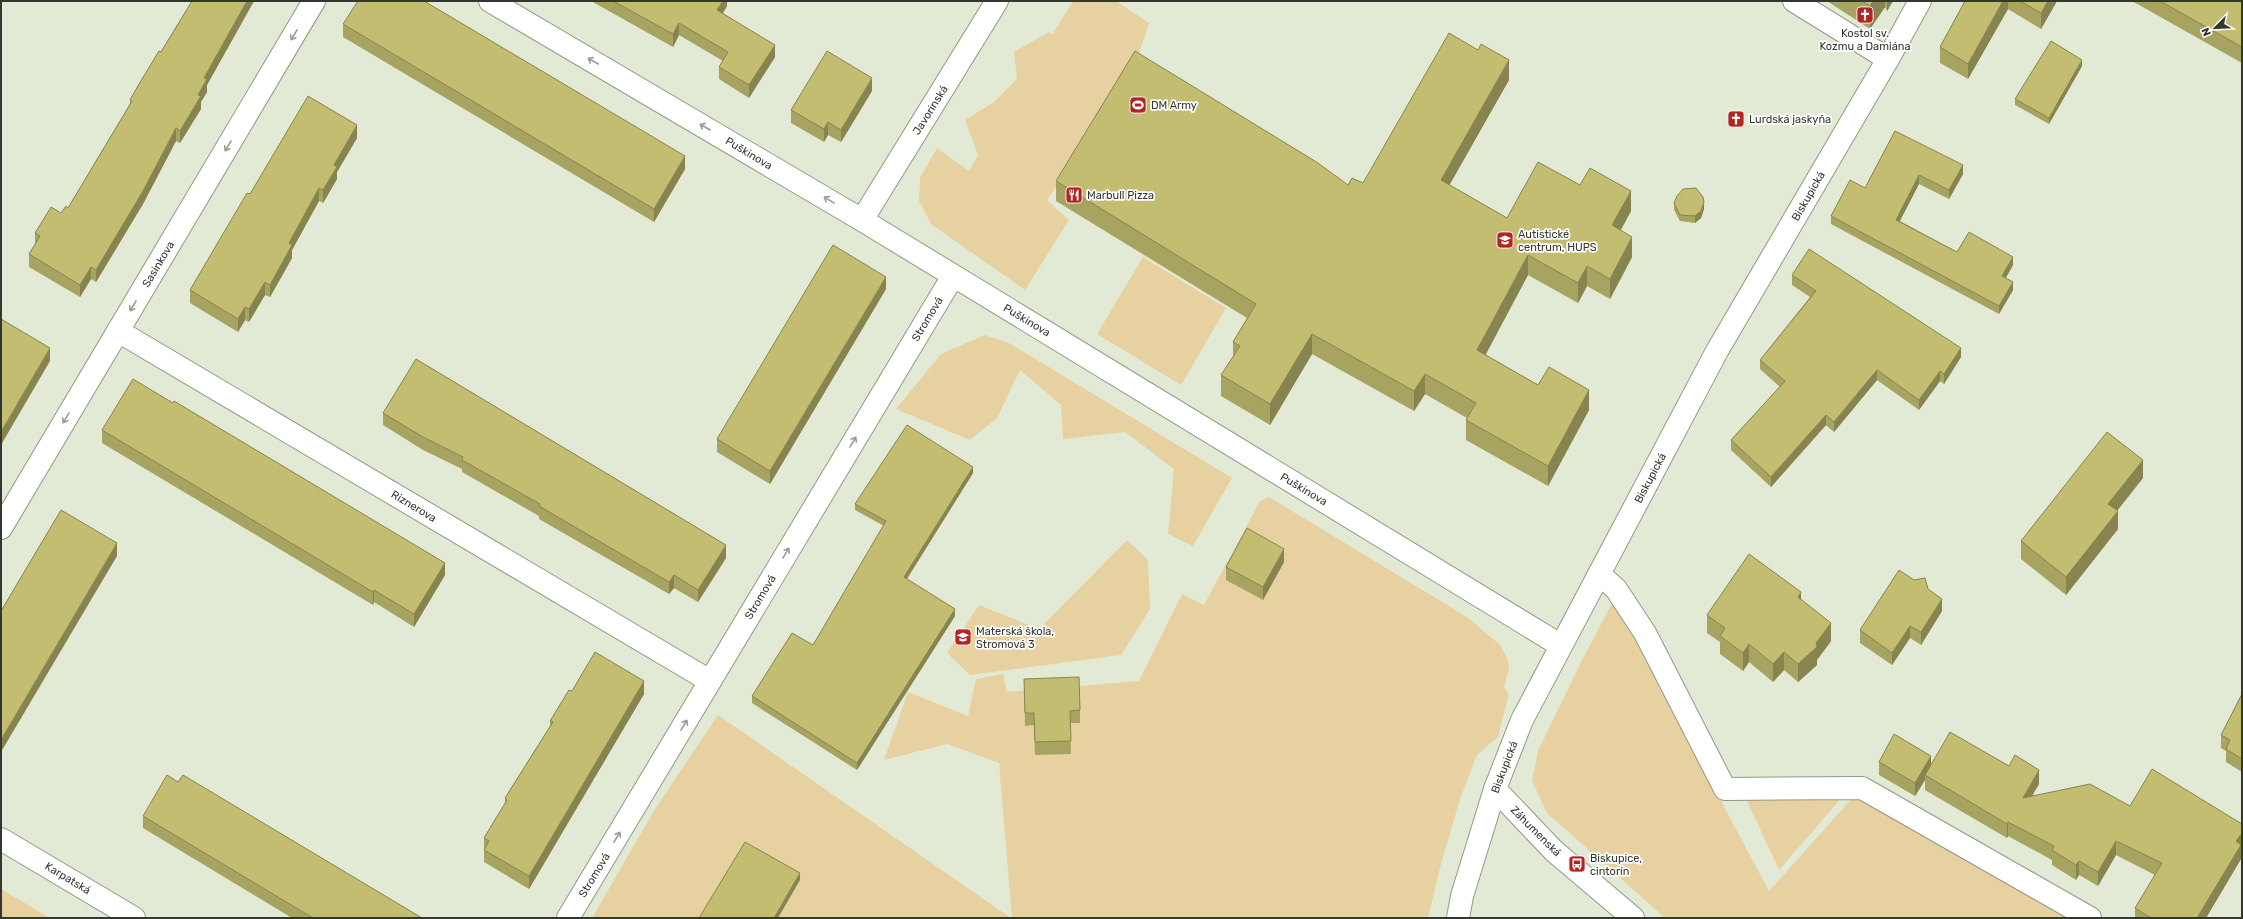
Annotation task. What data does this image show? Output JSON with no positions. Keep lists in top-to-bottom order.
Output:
{
  "streets": {
    "street": [
      "Javorinská",
      "Puškinova",
      "Biskupická",
      "Sasinkova",
      "Stromová",
      "Riznerova",
      "Záhumenská",
      "Karpatská"
    ]
  },
  "crossings": [
    ["Javorinská", "Puškinova"],
    ["Puškinova", "Biskupická"],
    ["Puškinova", "Stromová"],
    ["Biskupická", "Záhumenská"],
    ["Sasinkova", "Riznerova"],
    ["Stromová", "Riznerova"]
  ],
  "one_way": ["Sasinkova", "Stromová"],
  "places": {
    "church": ["Kostol sv. Kozmu a Damiána", "Lurdská jaskyňa"],
    "sports": ["DM Army"],
    "restaurant": ["Marbull Pizza"],
    "school or university": ["Autistické centrum, HUPS", "Materská škola, Stromová 3"],
    "bus stop": ["Biskupice, cintorín"]
  },
  "north": "bottom left"
}
